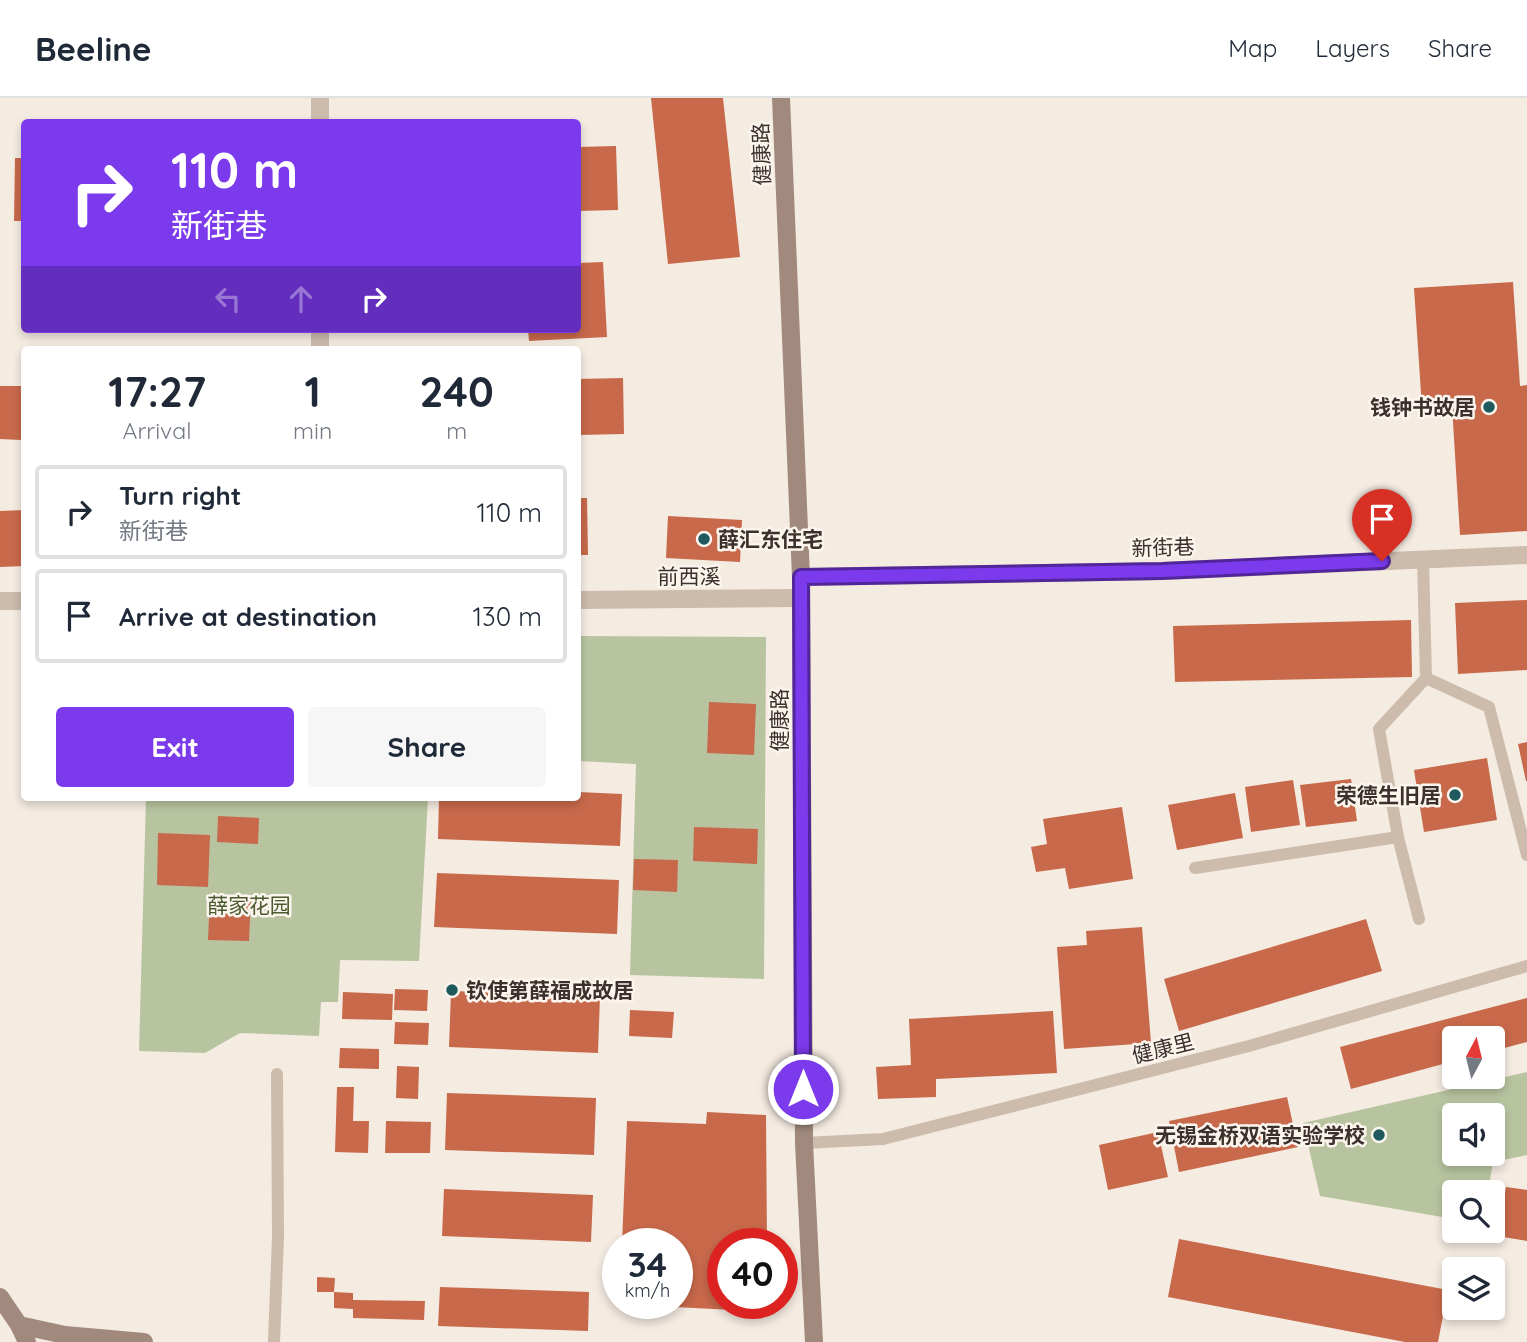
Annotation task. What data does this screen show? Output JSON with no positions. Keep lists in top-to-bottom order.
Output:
{
  "streets": {
    "street": ["健康路", "新街巷", "前西溪"],
    "lane": ["健康里"]
  },
  "crossings": [
    ["健康路", "新街巷"],
    ["健康路", "前西溪"],
    ["健康路", "健康里"]
  ],
  "parks": ["薛家花园"],
  "places": [
    "钱钟书故居",
    "薛汇东住宅",
    "荣德生旧居",
    "钦使第薛福成故居",
    "无锡金桥双语实验学校"
  ],
  "north": "top",
  "page": {
    "header": "Beeline",
    "nav": ["Map", "Layers", "Share"],
    "turn": ["110 m", "新街巷"],
    "eta": [
      "17:27",
      "Arrival",
      "1",
      "min",
      "240",
      "m"
    ],
    "list": [
      {
        "name": "Turn right",
        "note": "新街巷",
        "value": "110 m"
      },
      {
        "name": "Arrive at destination",
        "value": "130 m"
      }
    ],
    "buttons": ["Exit", "Share"],
    "speed": "34 km/h",
    "limit": "40"
  }
}
